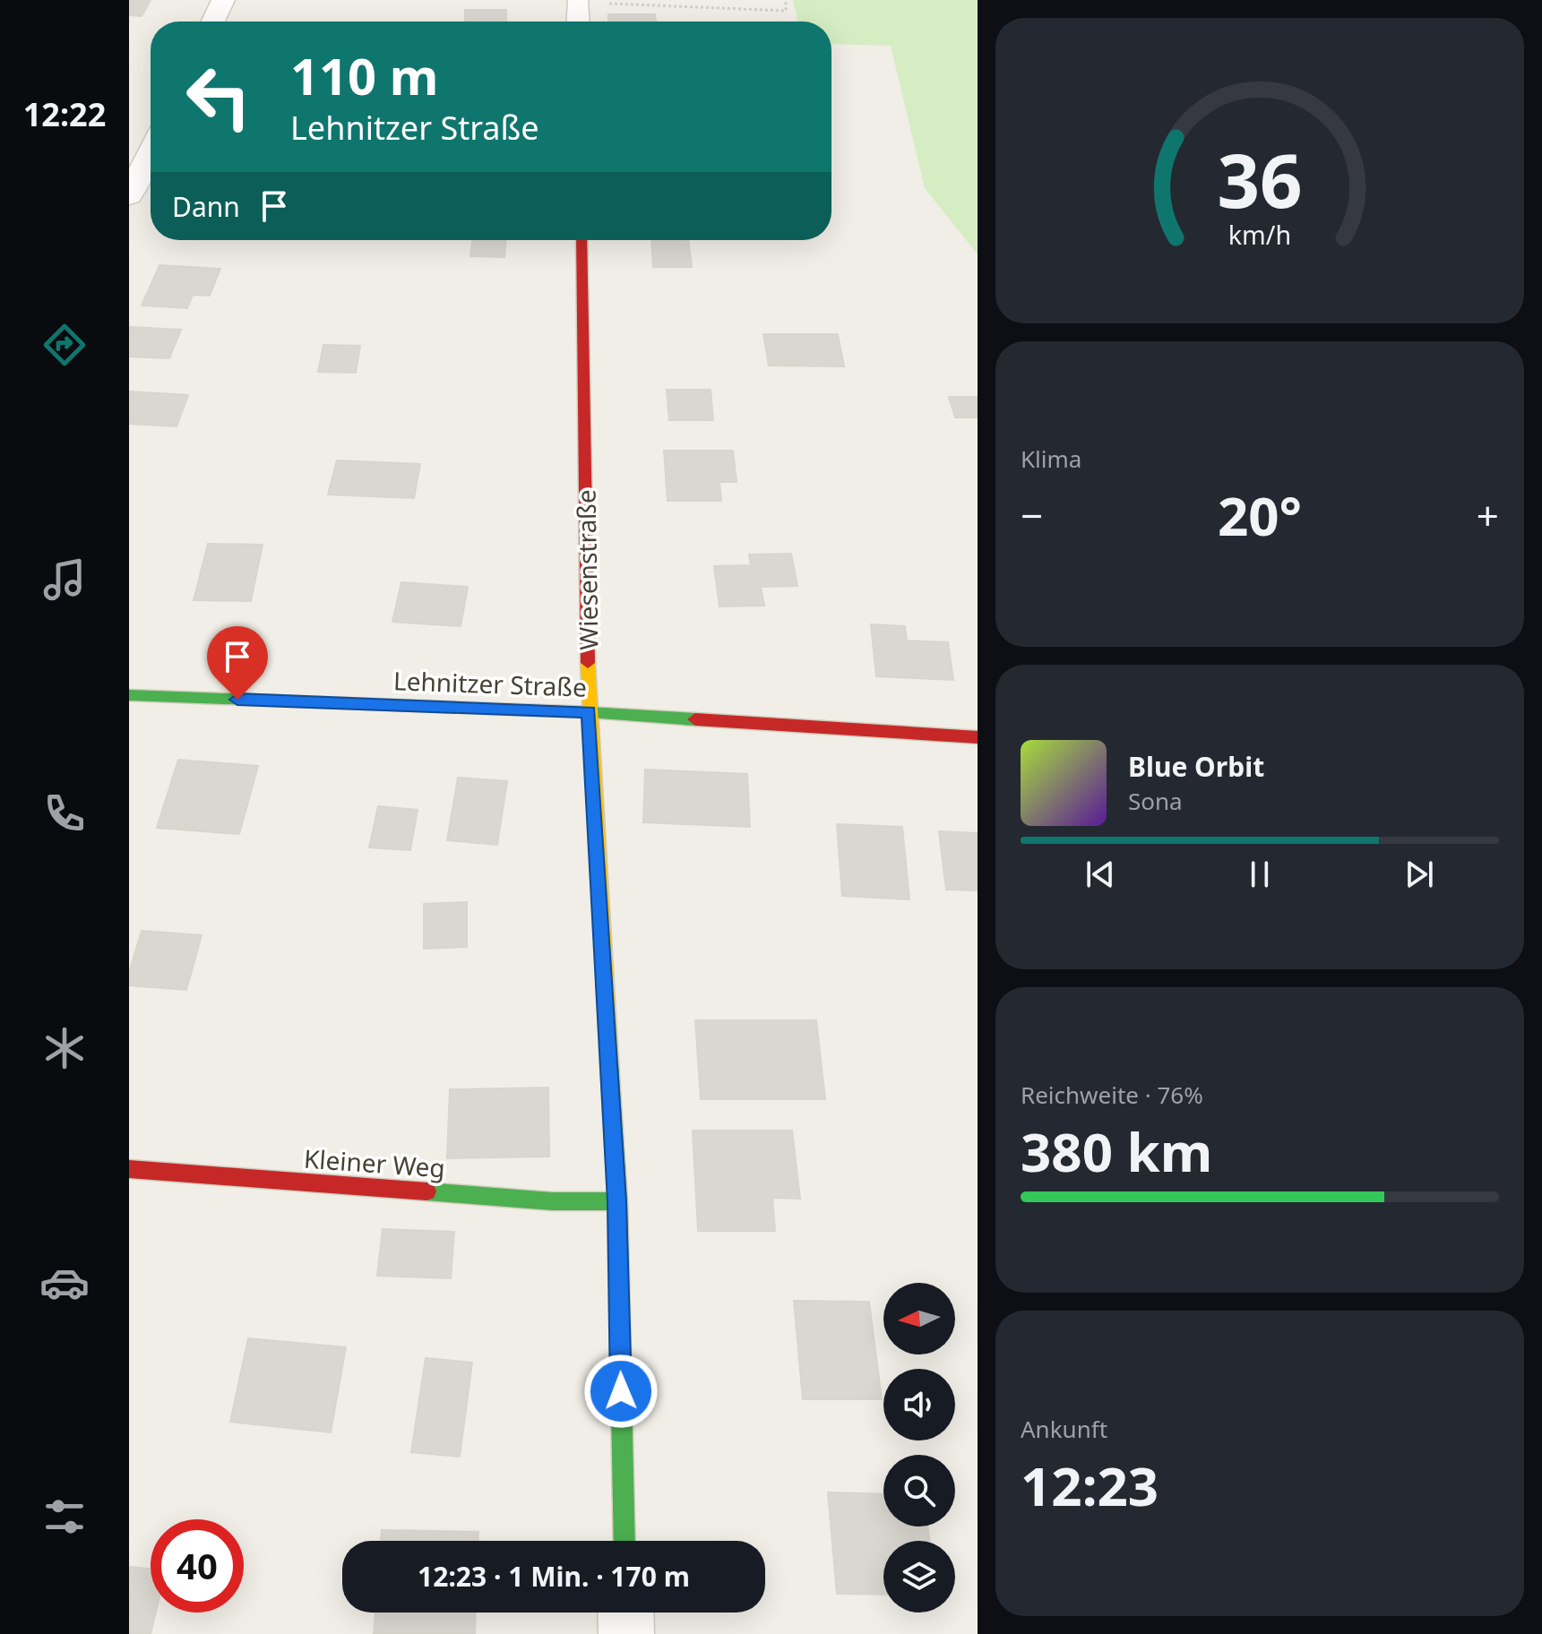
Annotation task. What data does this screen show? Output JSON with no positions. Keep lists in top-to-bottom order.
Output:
{
  "streets": {
    "street": ["Wiesenstraße", "Lehnitzer Straße", "Kleiner Weg"]
  },
  "crossings": [
    ["Wiesenstraße", "Lehnitzer Straße"],
    ["Wiesenstraße", "Kleiner Weg"]
  ],
  "north": "left",
  "page": {
    "tabs": "12:22",
    "turn": ["110 m", "Lehnitzer Straße"],
    "then": "Dann",
    "tile": [
      "Klima",
      ["Reichweite · 76%", "380 km"],
      ["Ankunft", "12:23"]
    ],
    "heat": ["−", "20°", "+"],
    "song": ["Blue Orbit", "Sona"],
    "limit": "40",
    "trip": "12:23 · 1 Min. · 170 m",
    "gauge": ["36", "km/h"]
  }
}
